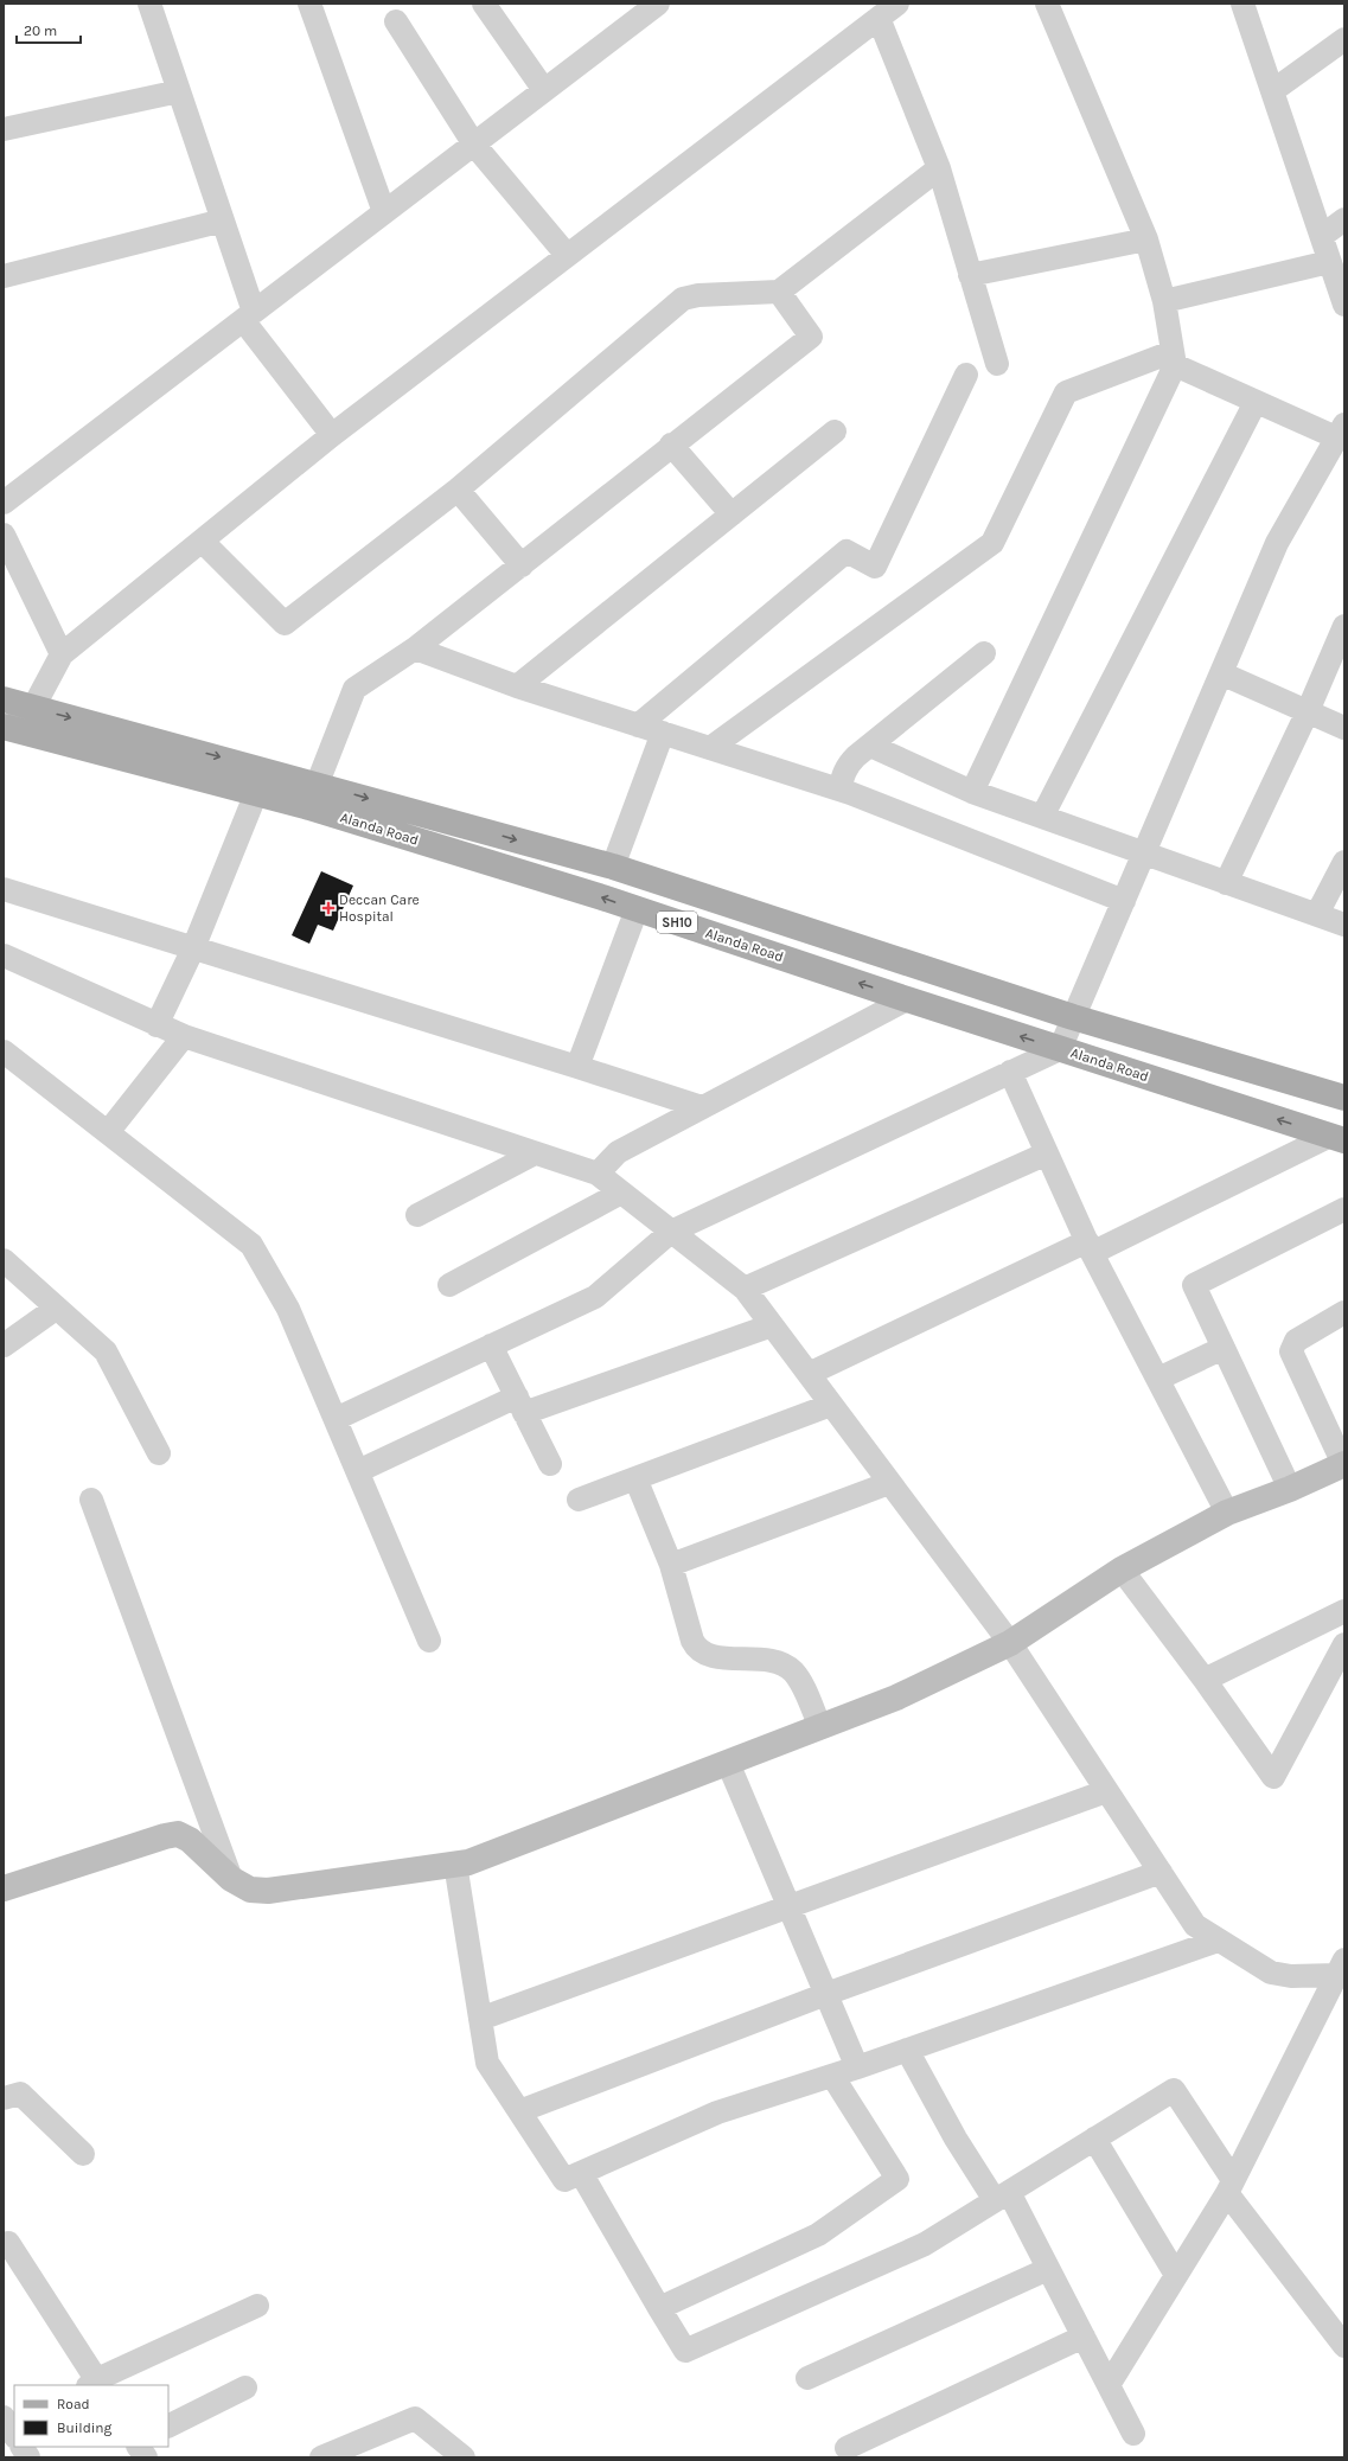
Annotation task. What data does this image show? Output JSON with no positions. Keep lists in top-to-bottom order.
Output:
{
  "streets": {
    "main road": ["Alanda Road", "SH10"]
  },
  "places": {
    "health": ["Deccan Care Hospital"]
  },
  "legend": ["Road", "Building"],
  "scale_bar": "20 m"
}
